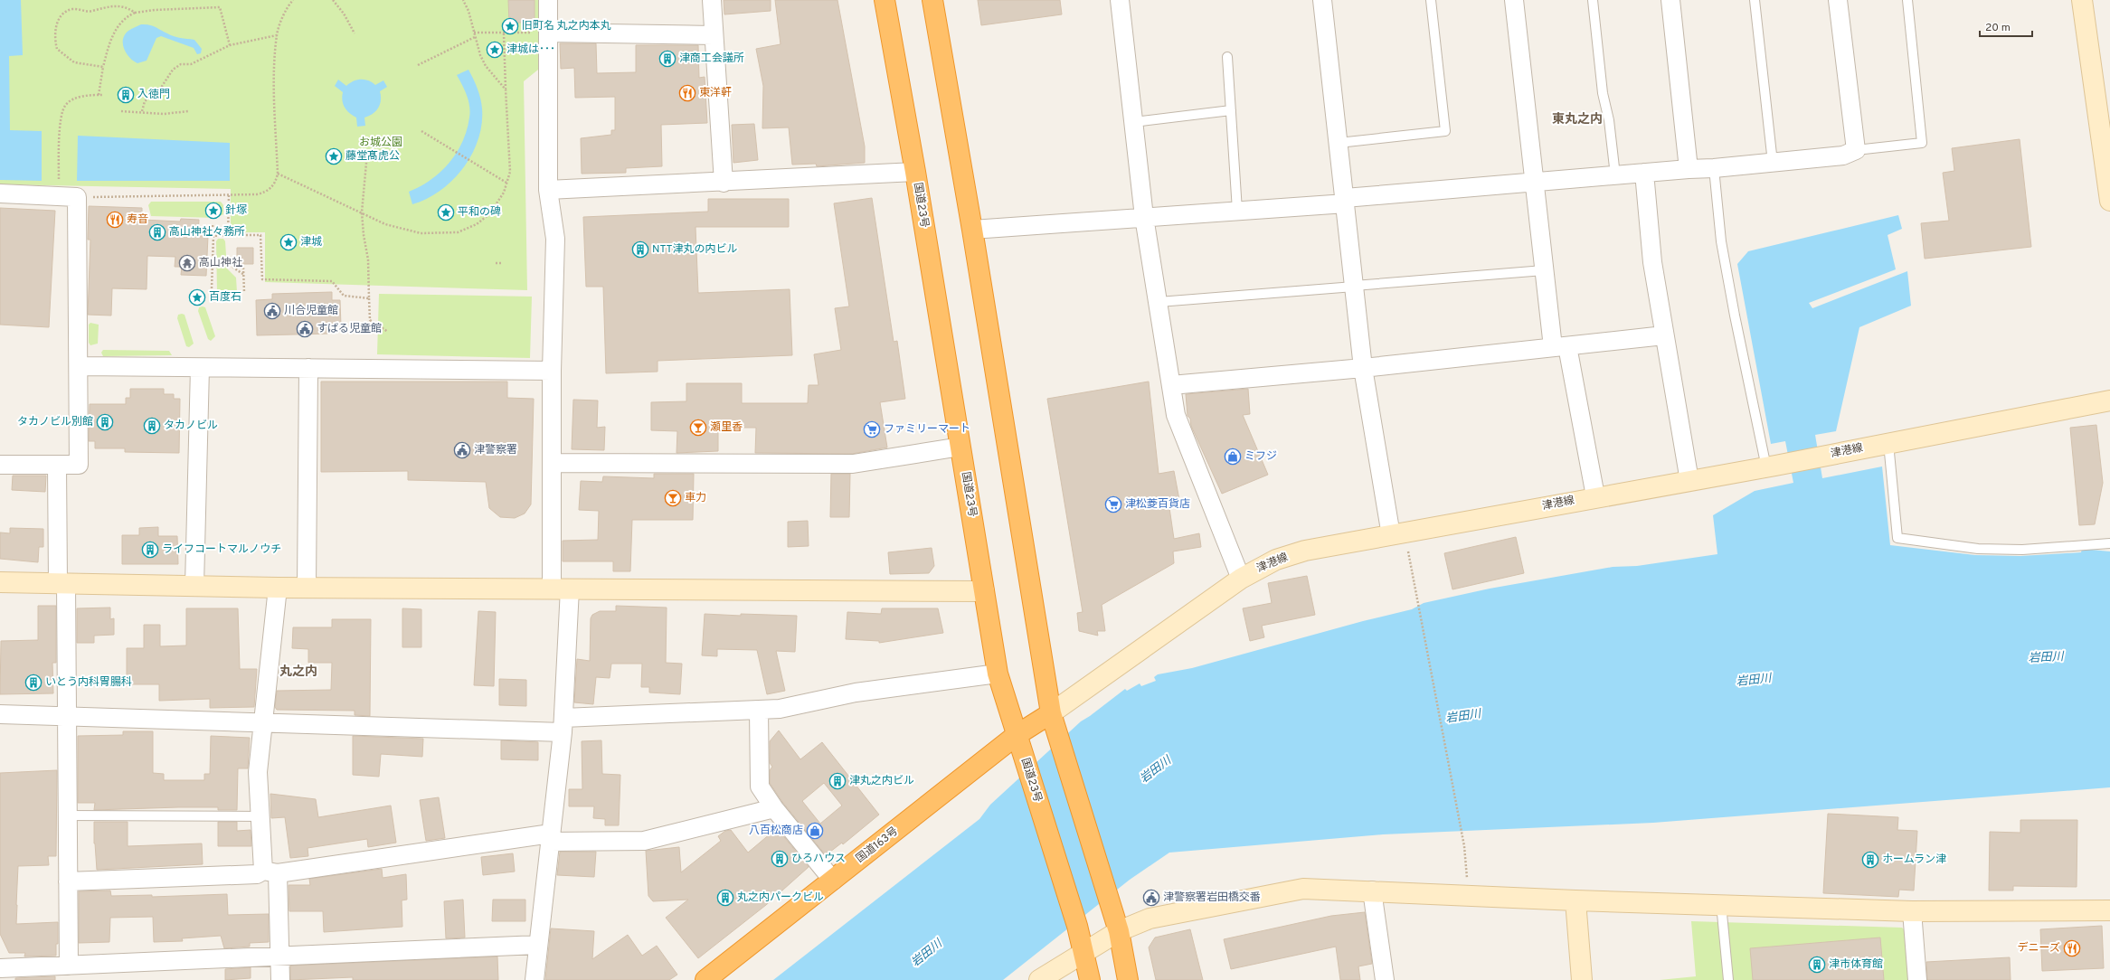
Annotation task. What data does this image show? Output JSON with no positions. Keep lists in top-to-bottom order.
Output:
{
  "streets": {
    "highway": ["国道23号", "国道163号"],
    "street": ["津港線"]
  },
  "crossings": [
    ["国道23号", "国道163号"],
    ["津港線", "国道163号"]
  ],
  "districts": ["東丸之内", "丸之内"],
  "water": ["岩田川"],
  "parks": ["お城公園"],
  "places": {
    "place": [
      "旧町名 丸之内本丸",
      "津城は･･･",
      "藤堂髙虎公",
      "針塚",
      "平和の碑",
      "津城",
      "百度石"
    ],
    "building": [
      "津商工会議所",
      "入徳門",
      "高山神社々務所",
      "NTT津丸の内ビル",
      "タカノビル別館",
      "タカノビル",
      "ライフコートマルノウチ",
      "いとう内科胃腸科",
      "津丸之内ビル",
      "ひろハウス",
      "ホームラン津",
      "丸之内パークビル",
      "津市体育館"
    ],
    "restaurant": ["東洋軒", "寿音", "デニーズ"],
    "temple": ["高山神社"],
    "public building": [
      "川合児童館",
      "すばる児童館",
      "津警察署",
      "津警察署岩田橋交番"
    ],
    "bar": ["瀬里香", "車力"],
    "supermarket": ["ファミリーマート", "津松菱百貨店"],
    "shop": ["ミフジ", "八百松商店"]
  },
  "scale_bar": "20 m"
}
